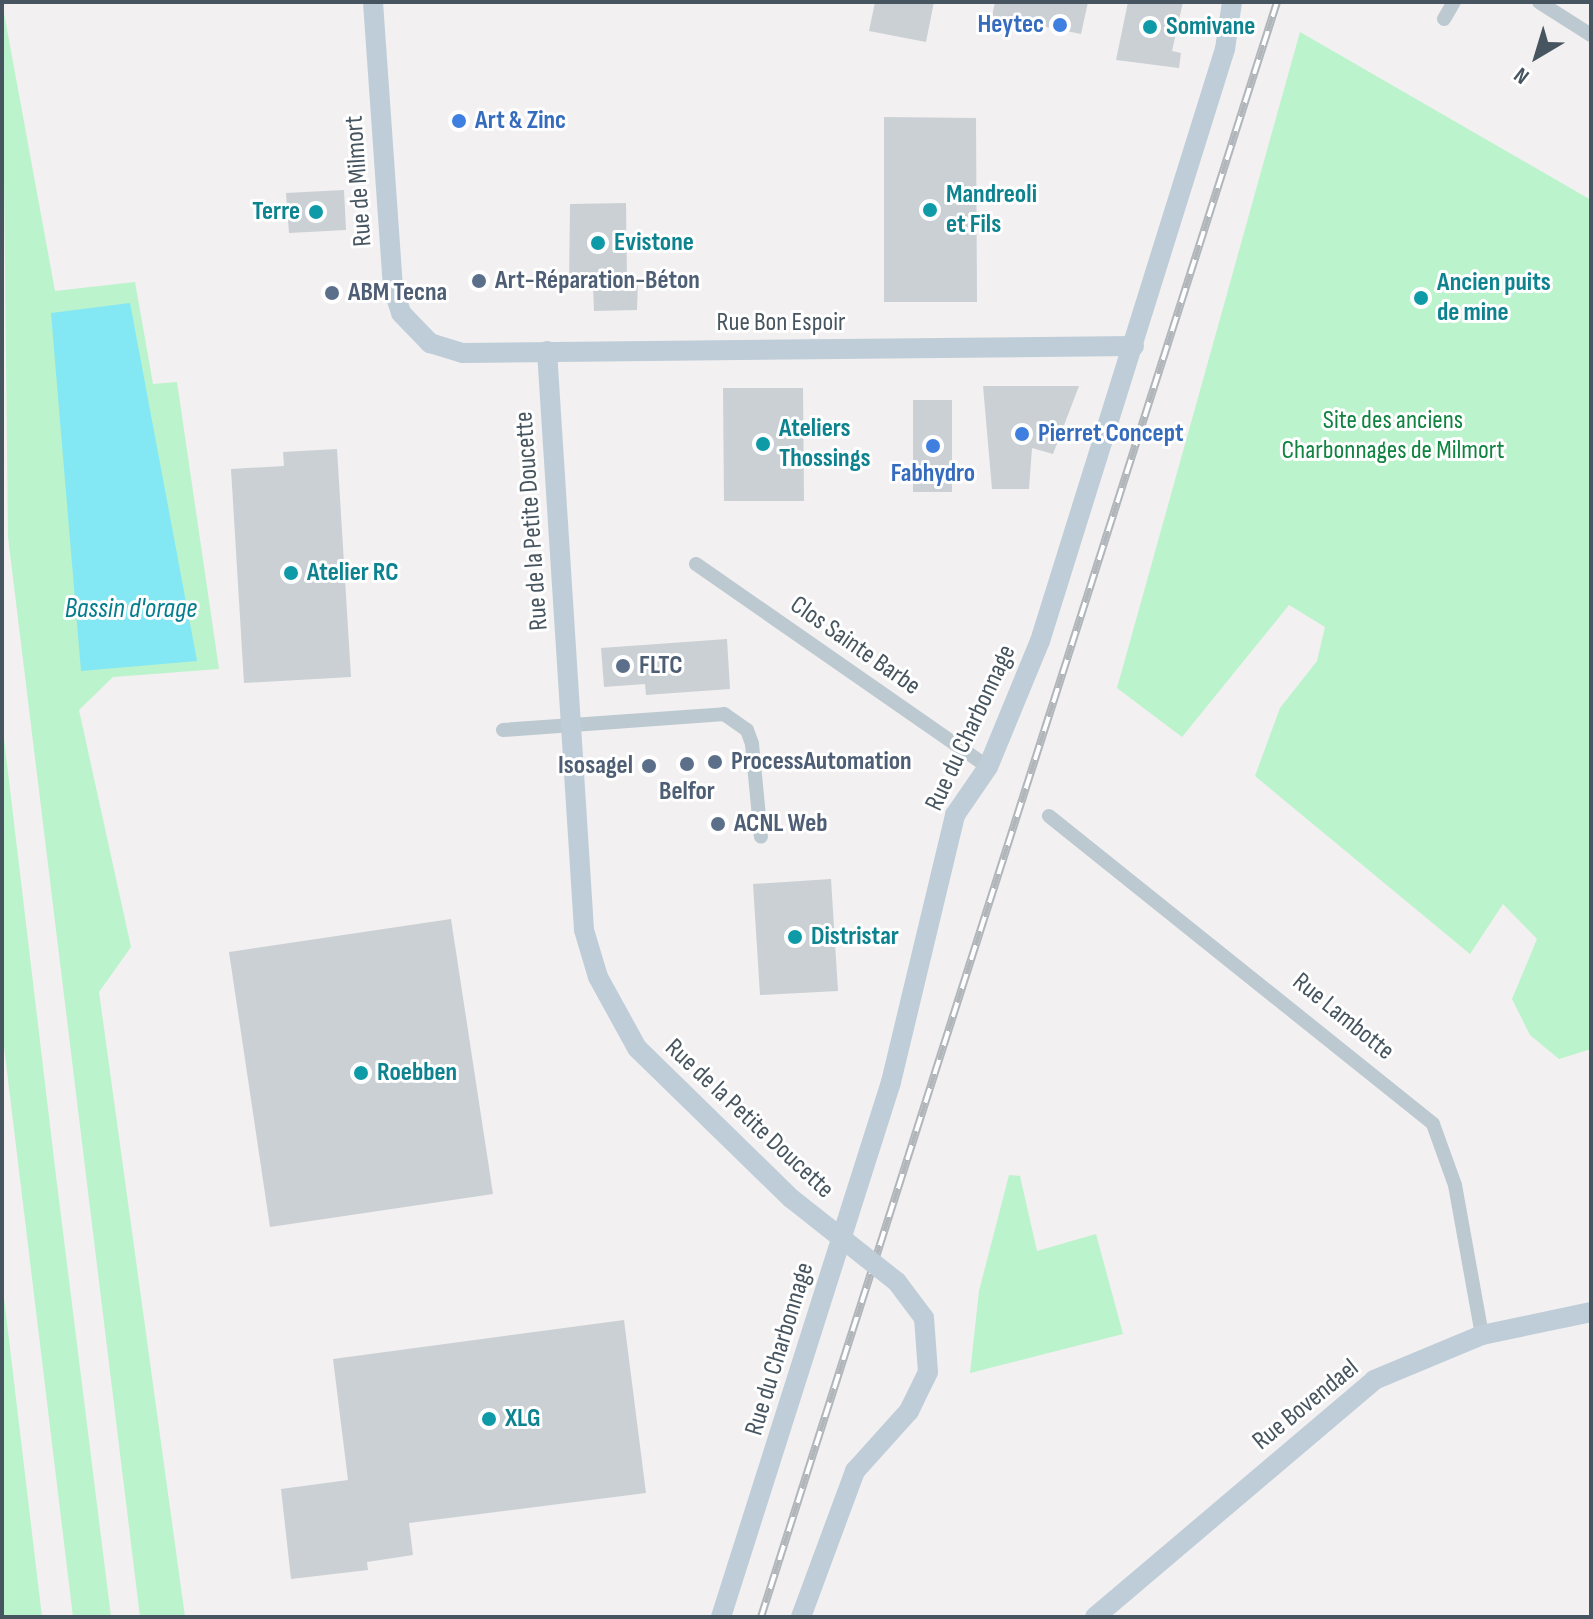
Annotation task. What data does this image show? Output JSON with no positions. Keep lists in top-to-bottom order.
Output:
{
  "streets": {
    "street": [
      "Rue de Milmort",
      "Rue Bon Espoir",
      "Rue de la Petite Doucette",
      "Clos Sainte Barbe",
      "Rue du Charbonnage",
      "Rue Lambotte",
      "Rue Bovendael"
    ]
  },
  "crossings": [
    ["Rue de Milmort", "Rue Bon Espoir"],
    ["Rue Bon Espoir", "Rue de la Petite Doucette"],
    ["Rue Bon Espoir", "Rue du Charbonnage"],
    ["Clos Sainte Barbe", "Rue du Charbonnage"],
    ["Rue Lambotte", "Rue Bovendael"]
  ],
  "water": ["Bassin d'orage"],
  "parks": ["Site des anciens Charbonnages de Milmort"],
  "places": [
    "Heytec",
    "Somivane",
    "Art & Zinc",
    "Mandreoli et Fils",
    "Terre",
    "Evistone",
    "Art-Réparation-Béton",
    "ABM Tecna",
    "Ancien puits de mine",
    "Pierret Concept",
    "Ateliers Thossings",
    "Fabhydro",
    "Atelier RC",
    "FLTC",
    "ProcessAutomation",
    "Belfor",
    "Isosagel",
    "ACNL Web",
    "Distristar",
    "Roebben",
    "XLG"
  ],
  "north": "bottom left"
}
